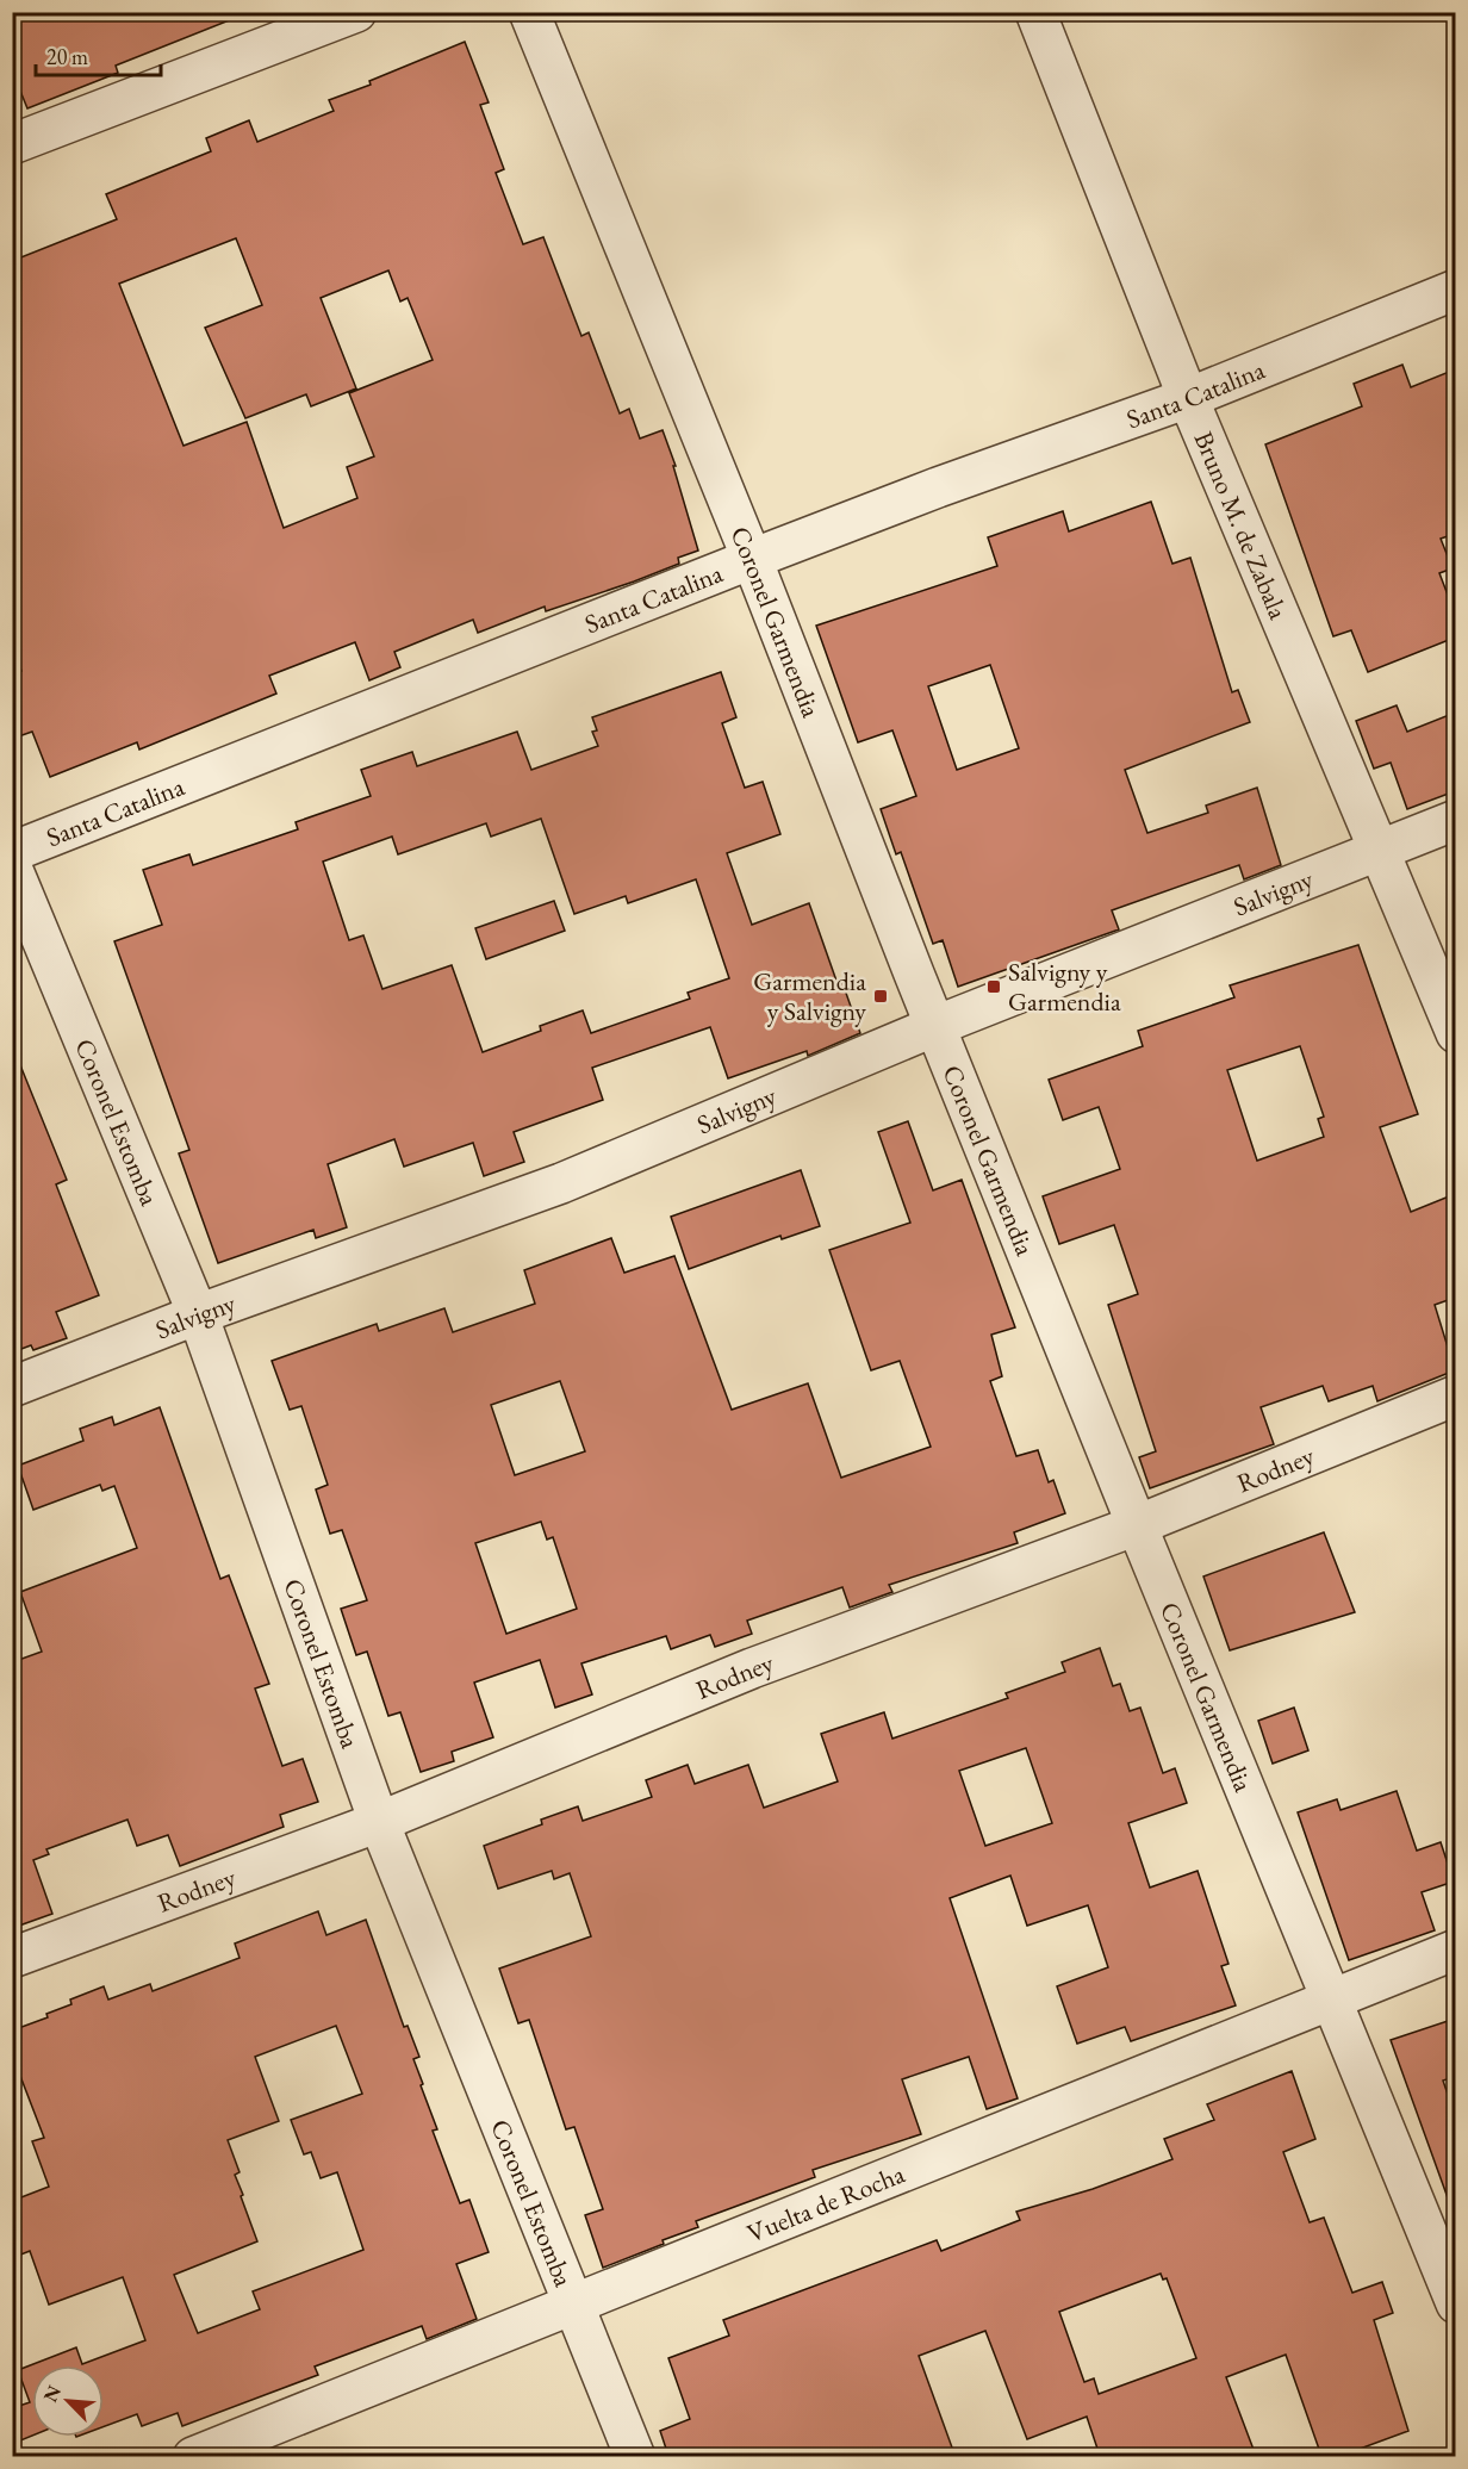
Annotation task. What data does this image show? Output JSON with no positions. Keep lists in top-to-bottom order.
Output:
{
  "streets": {
    "street": [
      "Santa Catalina",
      "Bruno M. de Zabala",
      "Coronel Garmendia",
      "Salvigny",
      "Coronel Estomba",
      "Rodney",
      "Vuelta de Rocha"
    ]
  },
  "crossings": [
    ["Santa Catalina", "Bruno M. de Zabala"],
    ["Santa Catalina", "Coronel Garmendia"],
    ["Bruno M. de Zabala", "Salvigny"],
    ["Coronel Garmendia", "Salvigny"],
    ["Coronel Garmendia", "Rodney"],
    ["Coronel Garmendia", "Vuelta de Rocha"],
    ["Salvigny", "Coronel Estomba"],
    ["Coronel Estomba", "Rodney"],
    ["Coronel Estomba", "Vuelta de Rocha"]
  ],
  "places": {
    "transit": ["Salvigny y Garmendia", "Garmendia y Salvigny"]
  },
  "scale_bar": "20 m",
  "north": "top left"
}
